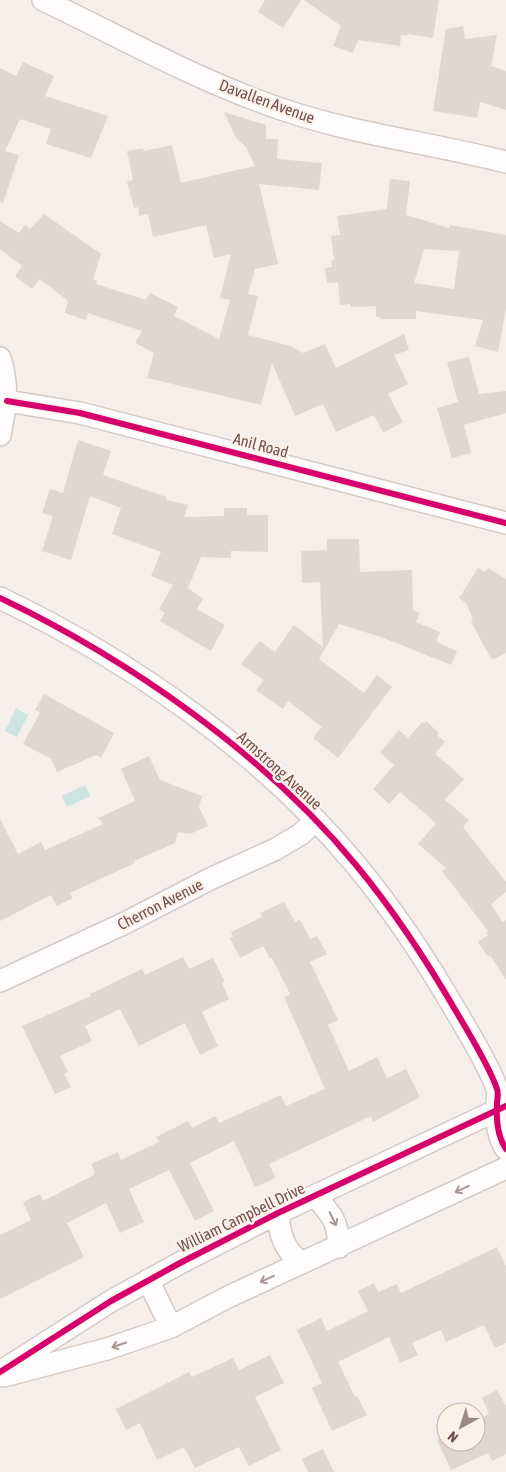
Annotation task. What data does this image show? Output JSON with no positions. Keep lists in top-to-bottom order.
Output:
{
  "streets": {
    "street": [
      "Davallen Avenue",
      "Anil Road",
      "Armstrong Avenue",
      "Cherron Avenue",
      "William Campbell Drive"
    ]
  },
  "crossings": [
    ["Armstrong Avenue", "Cherron Avenue"],
    ["Armstrong Avenue", "William Campbell Drive"]
  ],
  "north": "bottom left"
}
